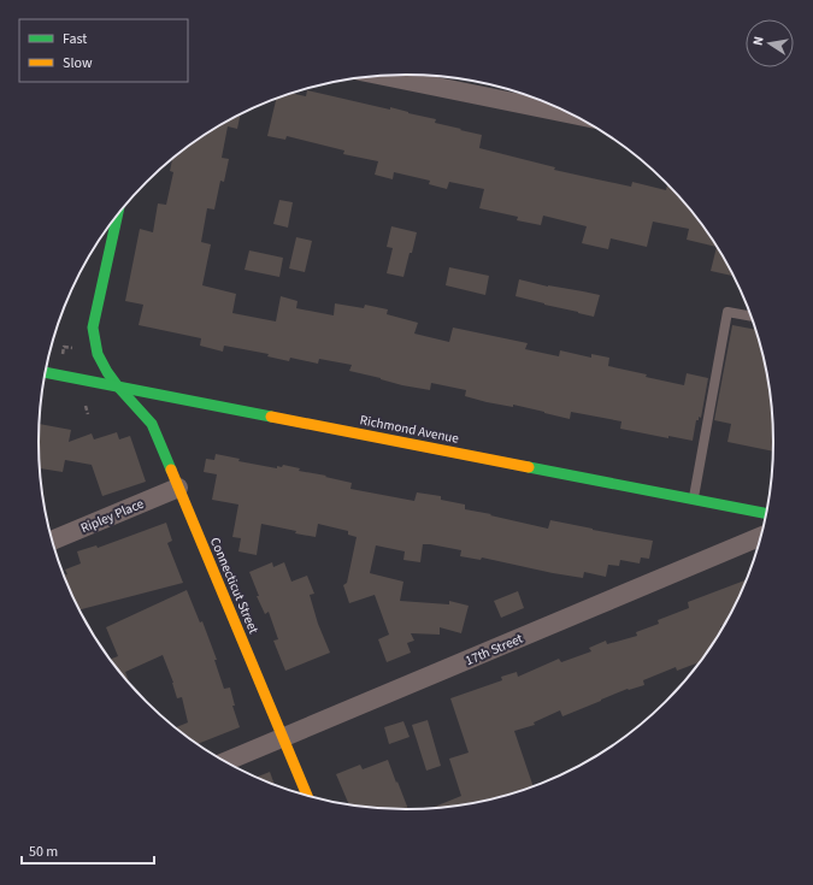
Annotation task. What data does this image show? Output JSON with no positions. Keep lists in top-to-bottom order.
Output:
{
  "streets": {
    "street": [
      "Richmond Avenue",
      "Ripley Place",
      "Connecticut Street",
      "17th Street"
    ]
  },
  "crossings": [
    ["Richmond Avenue", "Connecticut Street"],
    ["Ripley Place", "Connecticut Street"],
    ["Connecticut Street", "17th Street"]
  ],
  "legend": ["Fast", "Slow"],
  "scale_bar": "50 m",
  "north": "left"
}
